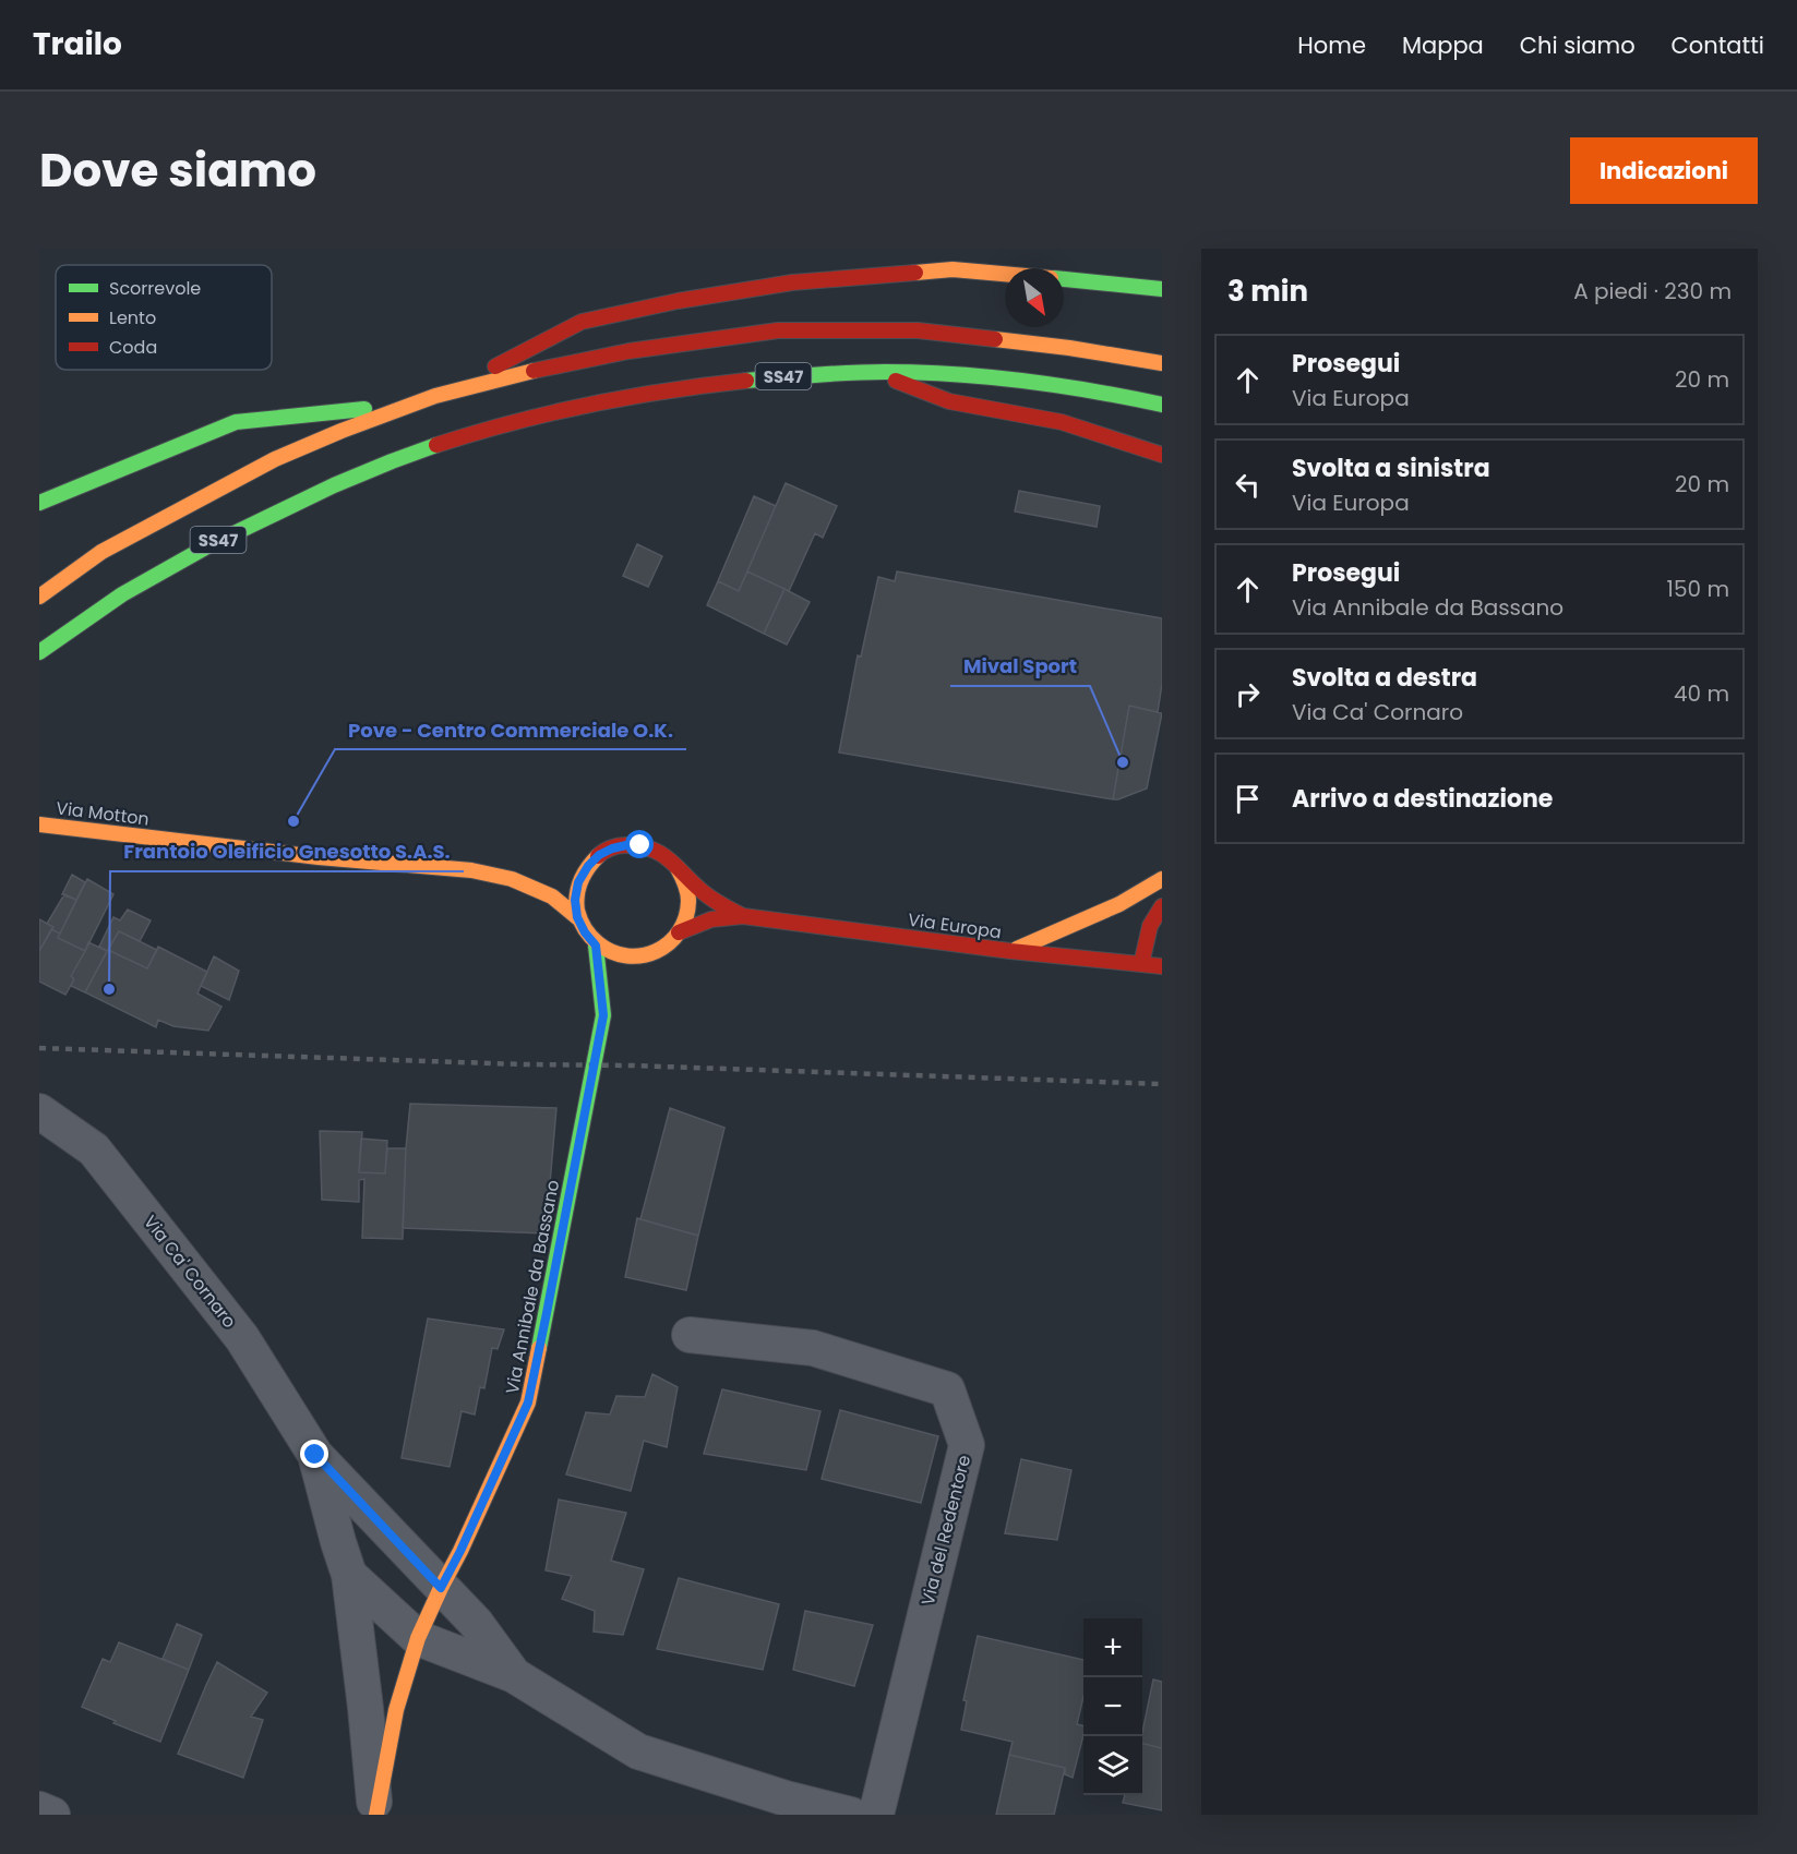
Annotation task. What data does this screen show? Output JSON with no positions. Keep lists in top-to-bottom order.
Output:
{
  "streets": {
    "main road": [
      "SS47",
      "Via Motton",
      "Via Europa",
      "Via Annibale da Bassano"
    ],
    "street": ["Via Ca' Cornaro", "Via del Redentore"]
  },
  "crossings": [
    ["Via Motton", "Via Europa"],
    ["Via Motton", "Via Annibale da Bassano"],
    ["Via Europa", "Via Annibale da Bassano"],
    ["Via Ca' Cornaro", "Via Annibale da Bassano"]
  ],
  "places": ["Mival Sport", "Pove - Centro Commerciale O.K.", "Frantoio Oleificio Gnesotto S.A.S."],
  "legend": ["Scorrevole", "Lento", "Coda"],
  "north": "bottom right",
  "page": {
    "header": "Trailo",
    "nav": [
      "Home",
      "Mappa",
      "Chi siamo",
      "Contatti"
    ],
    "title": "Dove siamo",
    "buttons": "Indicazioni",
    "heading": ["3 min", "A piedi · 230 m"],
    "list": [
      ["Prosegui", "Via Europa", "20 m"],
      ["Svolta a sinistra", "Via Europa", "20 m"],
      ["Prosegui", "Via Annibale da Bassano", "150 m"],
      ["Svolta a destra", "Via Ca' Cornaro", "40 m"],
      "Arrivo a destinazione"
    ],
    "map_buttons": ["+", "−"]
  }
}
